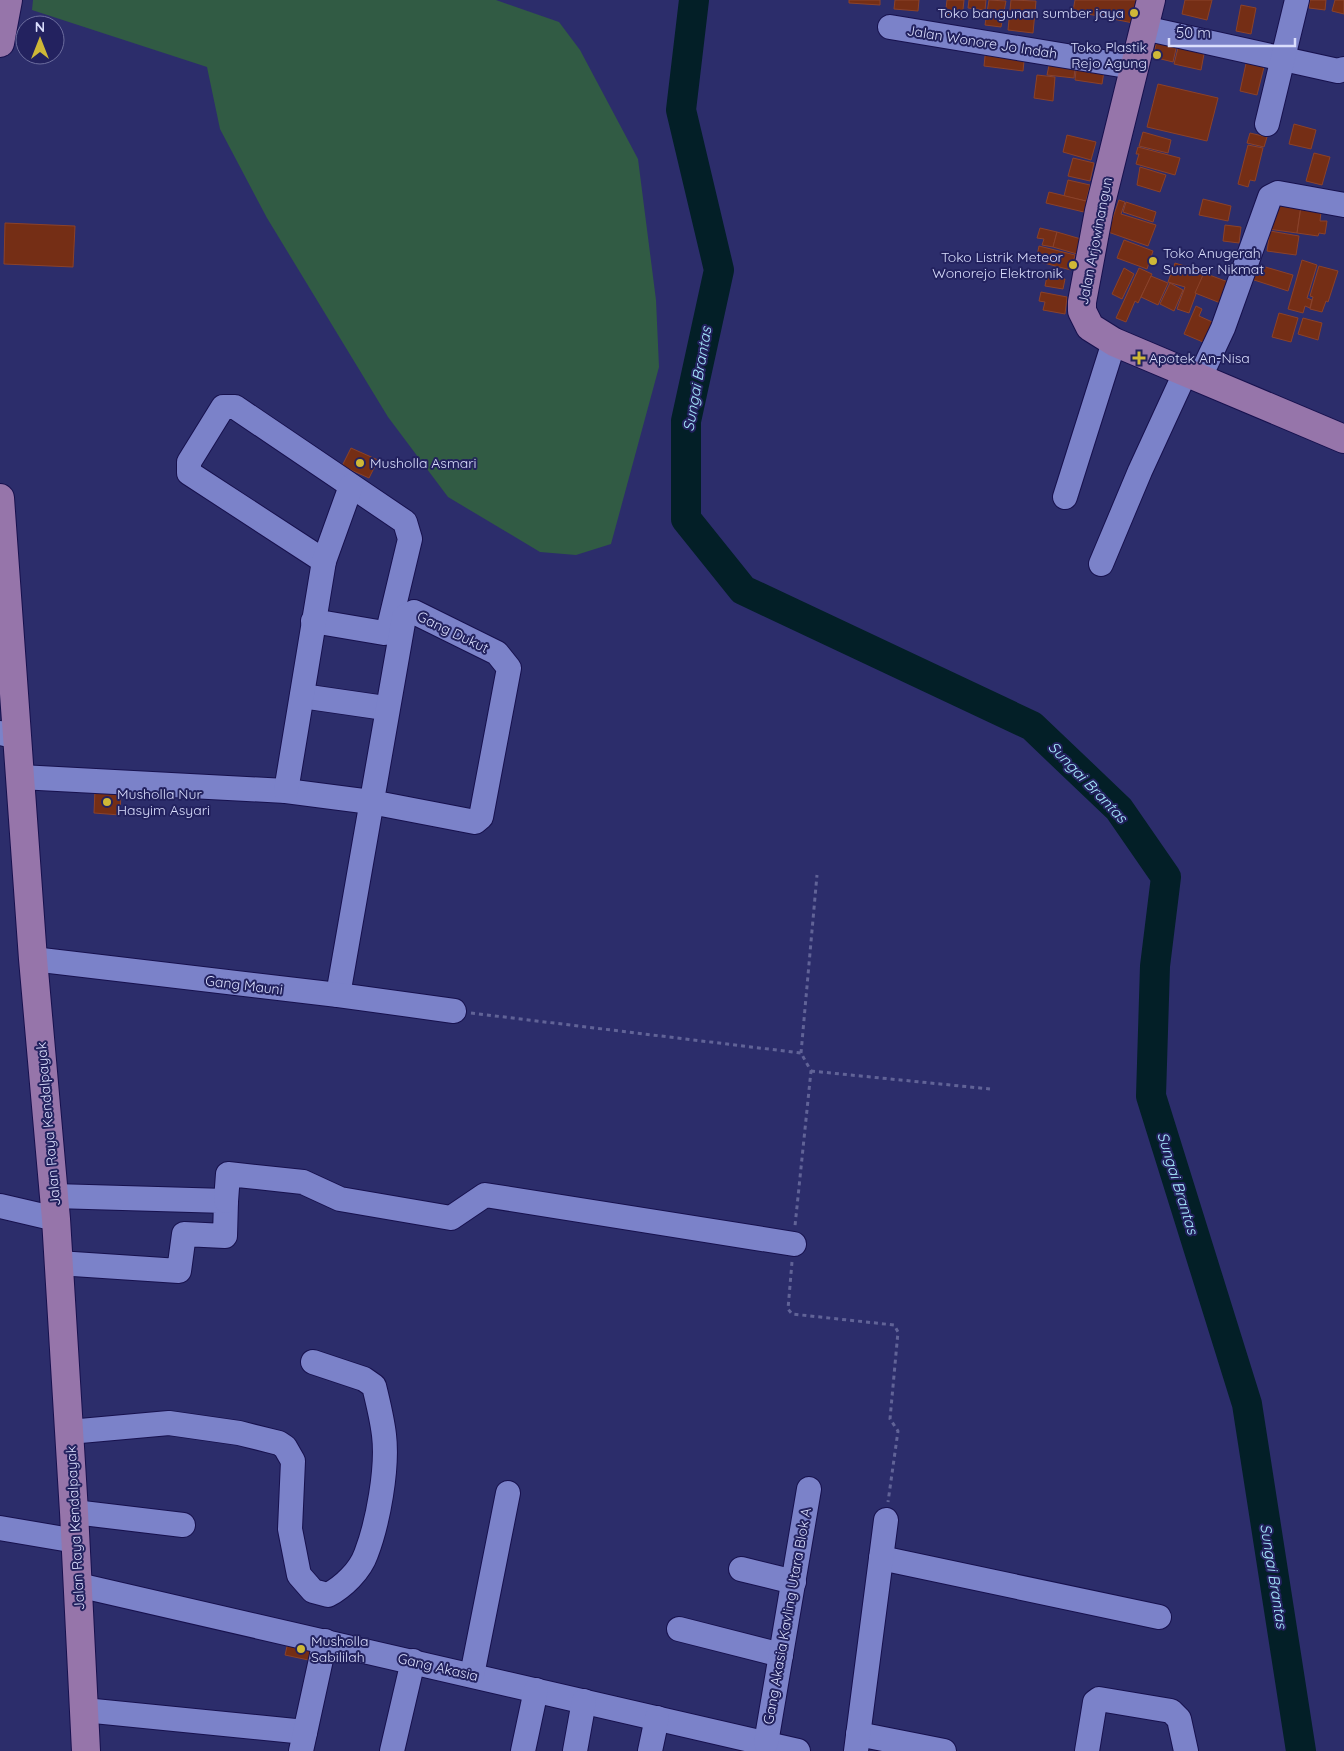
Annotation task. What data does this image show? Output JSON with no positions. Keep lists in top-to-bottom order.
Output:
{
  "streets": {
    "main road": ["Jalan Arjowinangun", "Jalan Raya Kendalpayak"],
    "street": [
      "Jalan Wonore Jo Indah",
      "Gang Dukut",
      "Gang Mauni",
      "Gang Akasia Kavling Utara Blok A",
      "Gang Akasia"
    ]
  },
  "crossings": [
    ["Jalan Wonore Jo Indah", "Jalan Arjowinangun"],
    ["Gang Mauni", "Jalan Raya Kendalpayak"],
    ["Jalan Raya Kendalpayak", "Gang Akasia"],
    ["Gang Akasia Kavling Utara Blok A", "Gang Akasia"]
  ],
  "water": ["Sungai Brantas"],
  "places": {
    "other": [
      "Toko bangunan sumber jaya",
      "Toko Plastik Rejo Agung",
      "Toko Anugerah Sumber Nikmat",
      "Toko Listrik Meteor Wonorejo Elektronik",
      "Musholla Asmari",
      "Musholla Nur Hasyim Asyari",
      "Musholla Sabililah"
    ],
    "health": ["Apotek An-Nisa"]
  },
  "scale_bar": "50 m",
  "north": "top"
}
